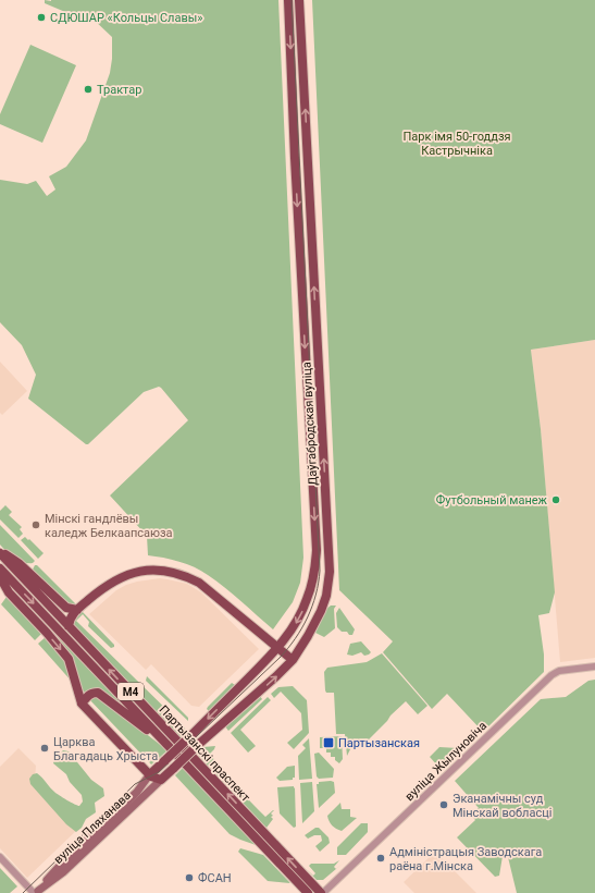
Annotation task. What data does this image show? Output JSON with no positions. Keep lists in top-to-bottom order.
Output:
{
  "streets": {
    "main road": [
      "Даўгабродская вуліца",
      "М4",
      "Партызанскі праспект",
      "вуліца Пляханава"
    ],
    "street": ["вуліца Жылуновіча"]
  },
  "crossings": [
    ["Даўгабродская вуліца", "вуліца Пляханава"],
    ["Партызанскі праспект", "вуліца Жылуновіча"]
  ],
  "parks": ["Парк імя 50-годдзя Кастрычніка"],
  "places": {
    "other": [
      "СДЮШАР «Кольцы Славы»",
      "Трактар",
      "Футбольный манеж",
      "Мінскі гандлёвы каледж Белкаапсаюза",
      "Царква Благадаць Хрыста",
      "Эканамічны суд Мінскай вобласці",
      "Адміністрацыя Заводскага раёна г.Мінска",
      "ФСАН"
    ],
    "transit": ["Партызанская"]
  }
}
